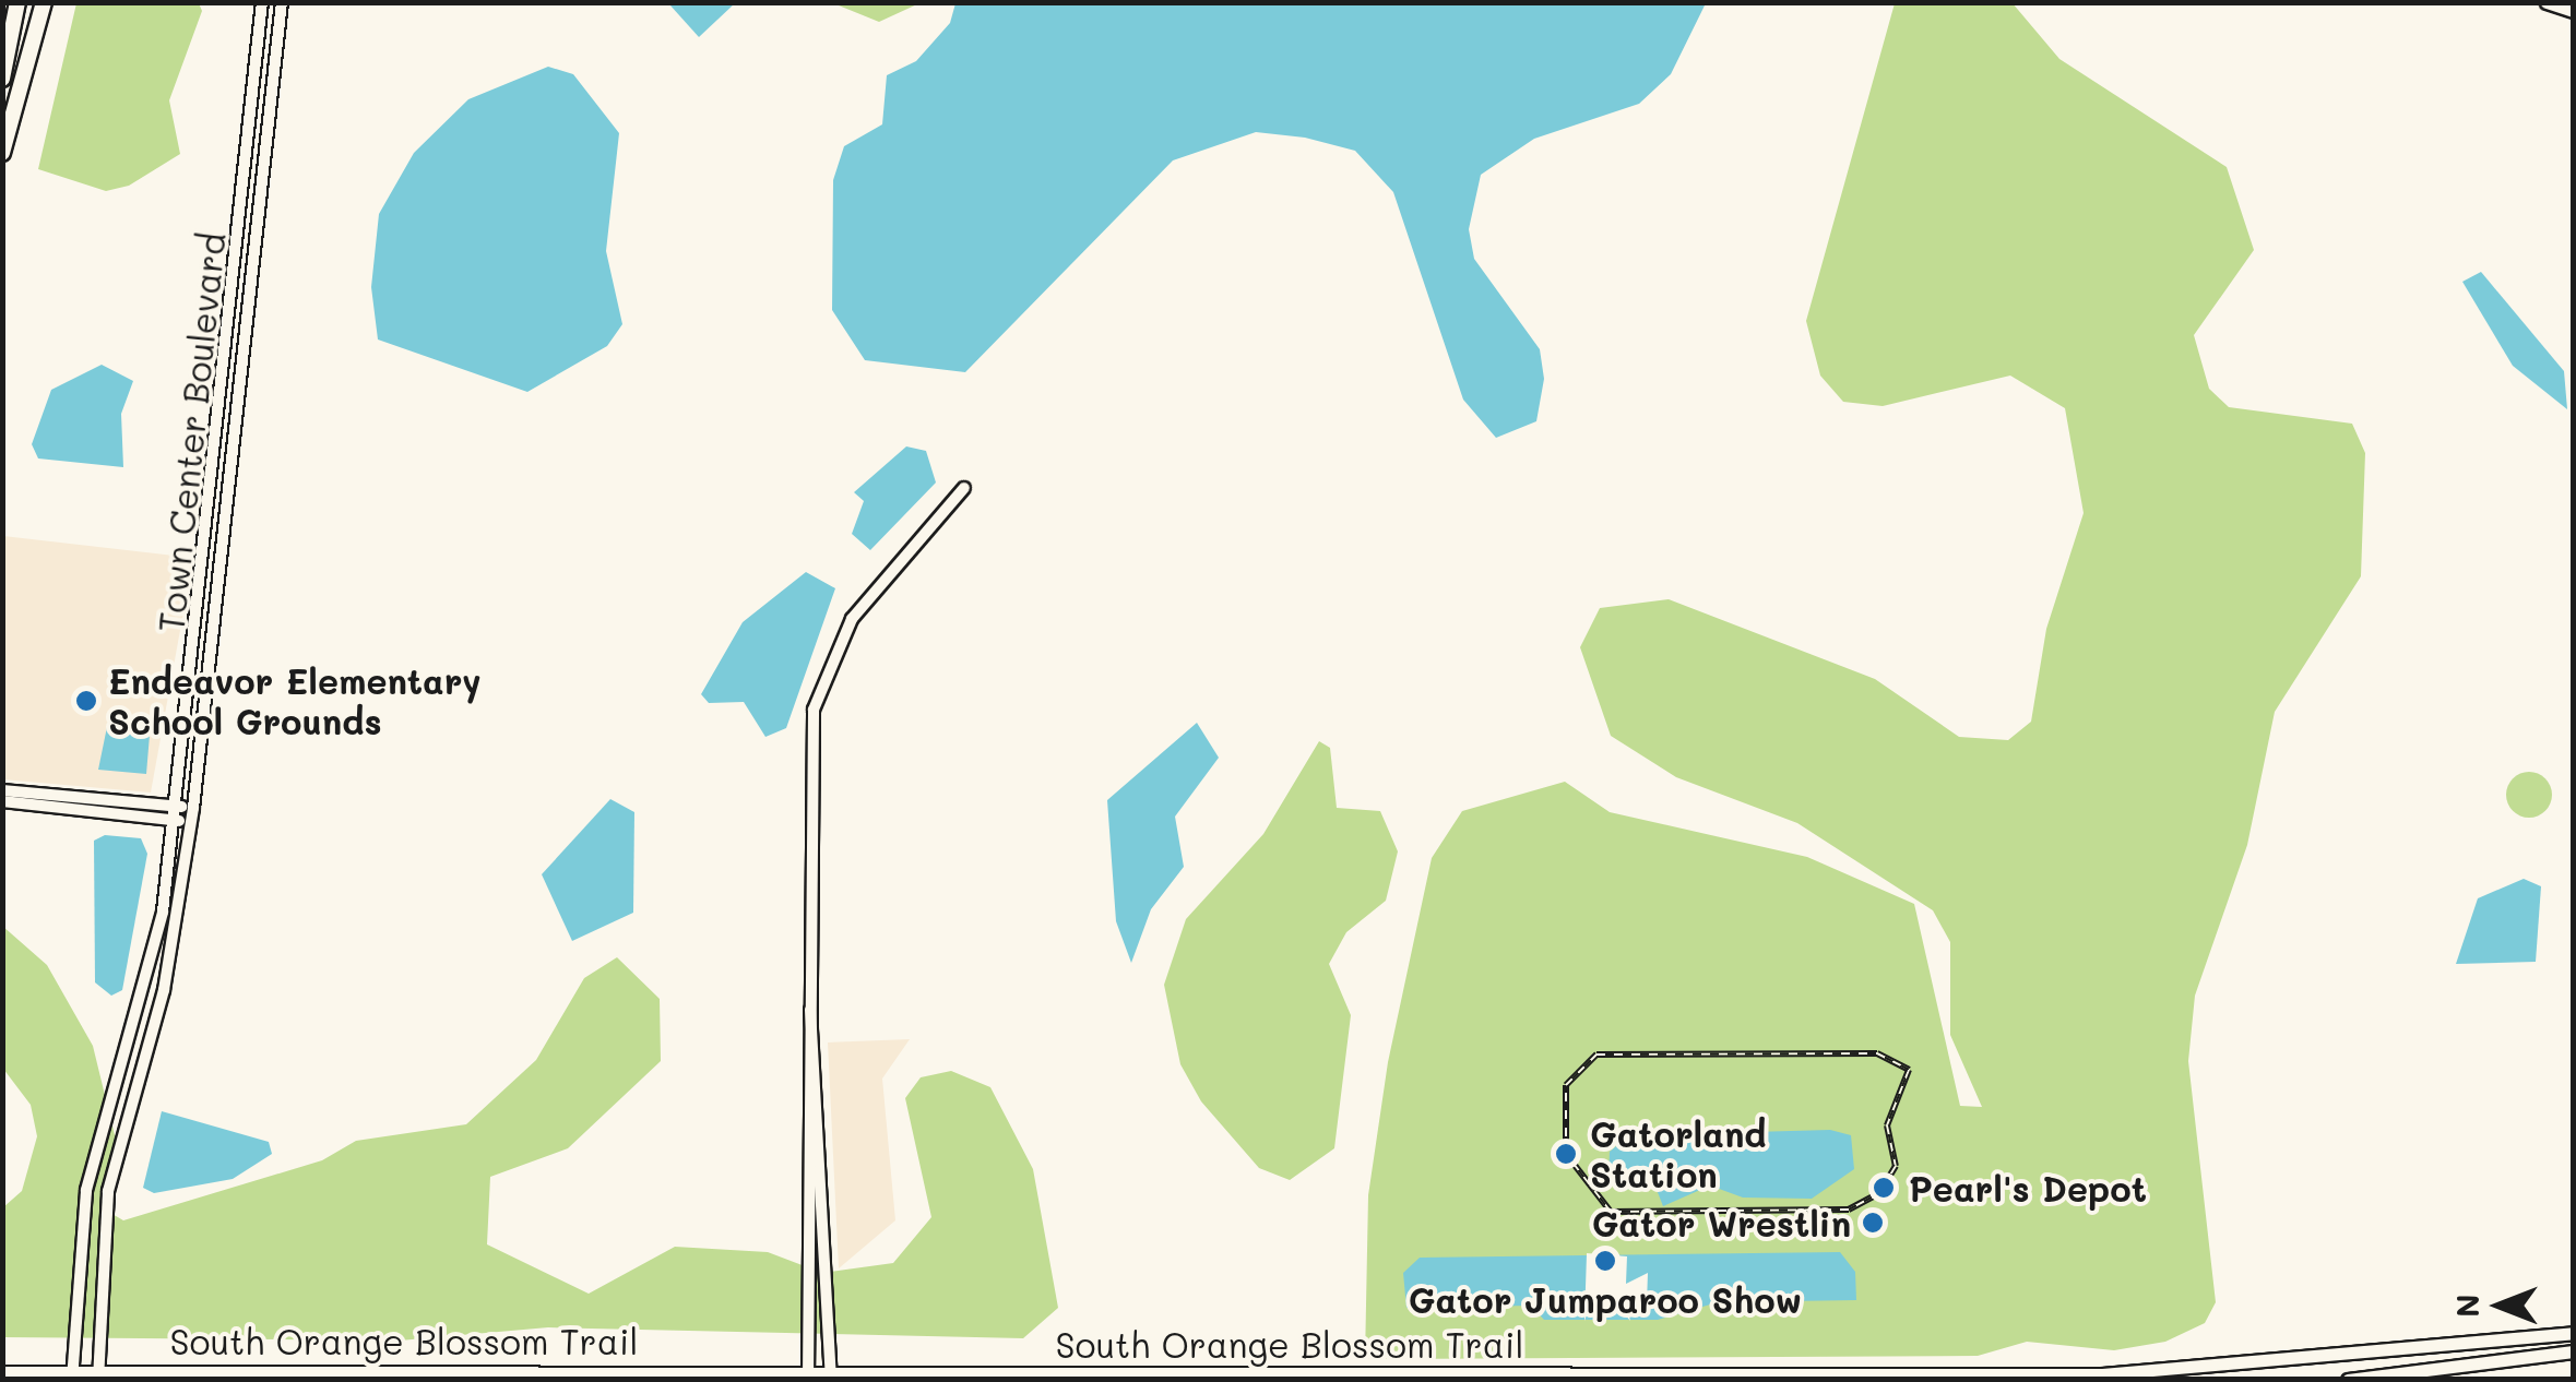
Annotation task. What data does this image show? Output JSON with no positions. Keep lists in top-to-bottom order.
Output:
{
  "streets": {
    "main road": ["Town Center Boulevard", "South Orange Blossom Trail"]
  },
  "crossings": [
    ["Town Center Boulevard", "South Orange Blossom Trail"]
  ],
  "places": [
    "Endeavor Elementary School Grounds",
    "Gatorland Station",
    "Pearl's Depot",
    "Gator Wrestlin",
    "Gator Jumparoo Show"
  ],
  "north": "left"
}
